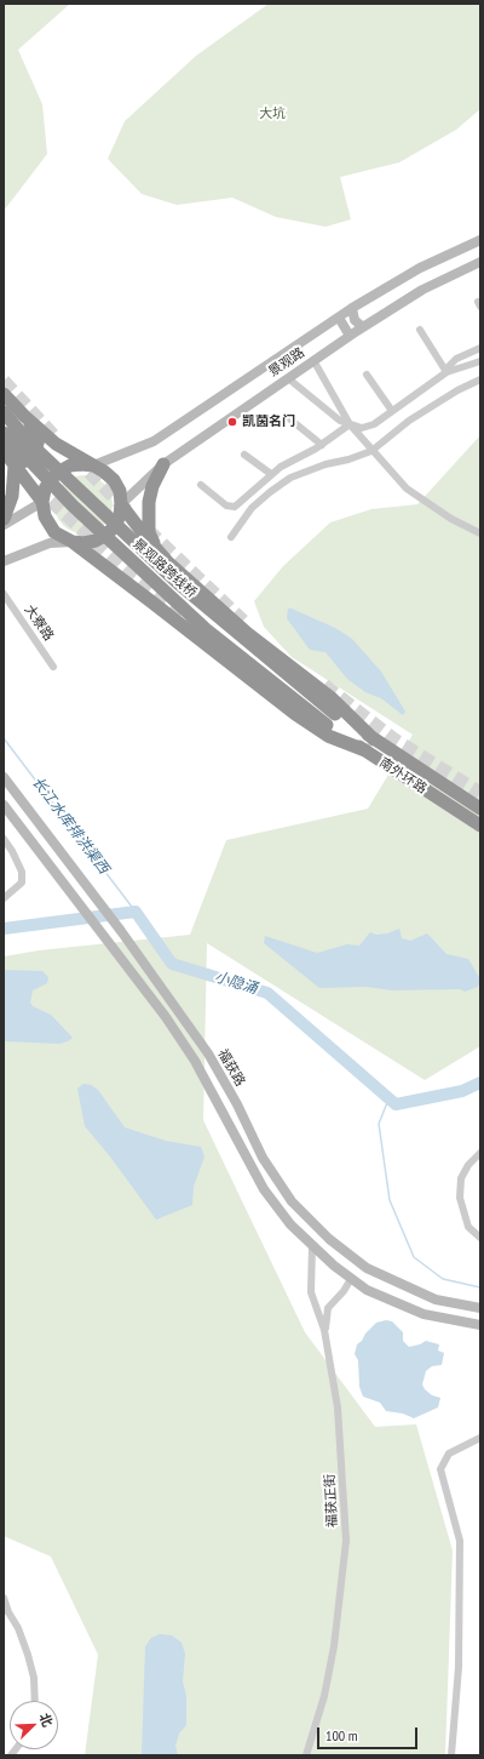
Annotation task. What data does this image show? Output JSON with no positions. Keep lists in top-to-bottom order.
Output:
{
  "streets": {
    "highway": ["景观路跨线桥", "南外环路"],
    "street": [
      "景观路",
      "大寮路",
      "福获路",
      "福获正街"
    ]
  },
  "crossings": [
    ["景观路跨线桥", "南外环路"]
  ],
  "water": ["长江水库排洪渠西", "小隐涌"],
  "parks": ["大坑"],
  "places": ["凯茵名门"],
  "scale_bar": "100 m",
  "north": "top right"
}
